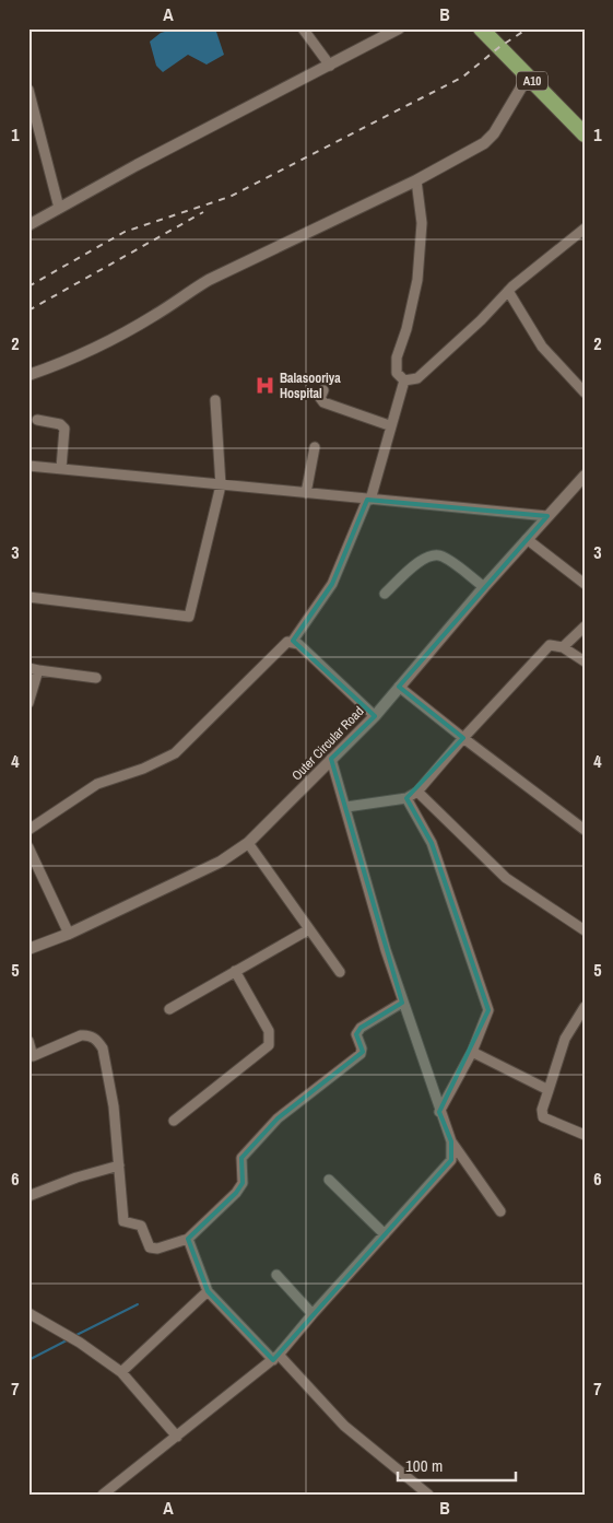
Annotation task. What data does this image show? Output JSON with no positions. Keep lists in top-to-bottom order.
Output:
{
  "streets": {
    "highway": ["A10"],
    "street": ["Outer Circular Road"]
  },
  "places": {
    "hospital": ["Balasooriya Hospital"]
  },
  "scale_bar": "100 m",
  "grid": {
    "columns": ["A", "B"],
    "rows": [
      "1",
      "2",
      "3",
      "4",
      "5",
      "6",
      "7"
    ]
  }
}
